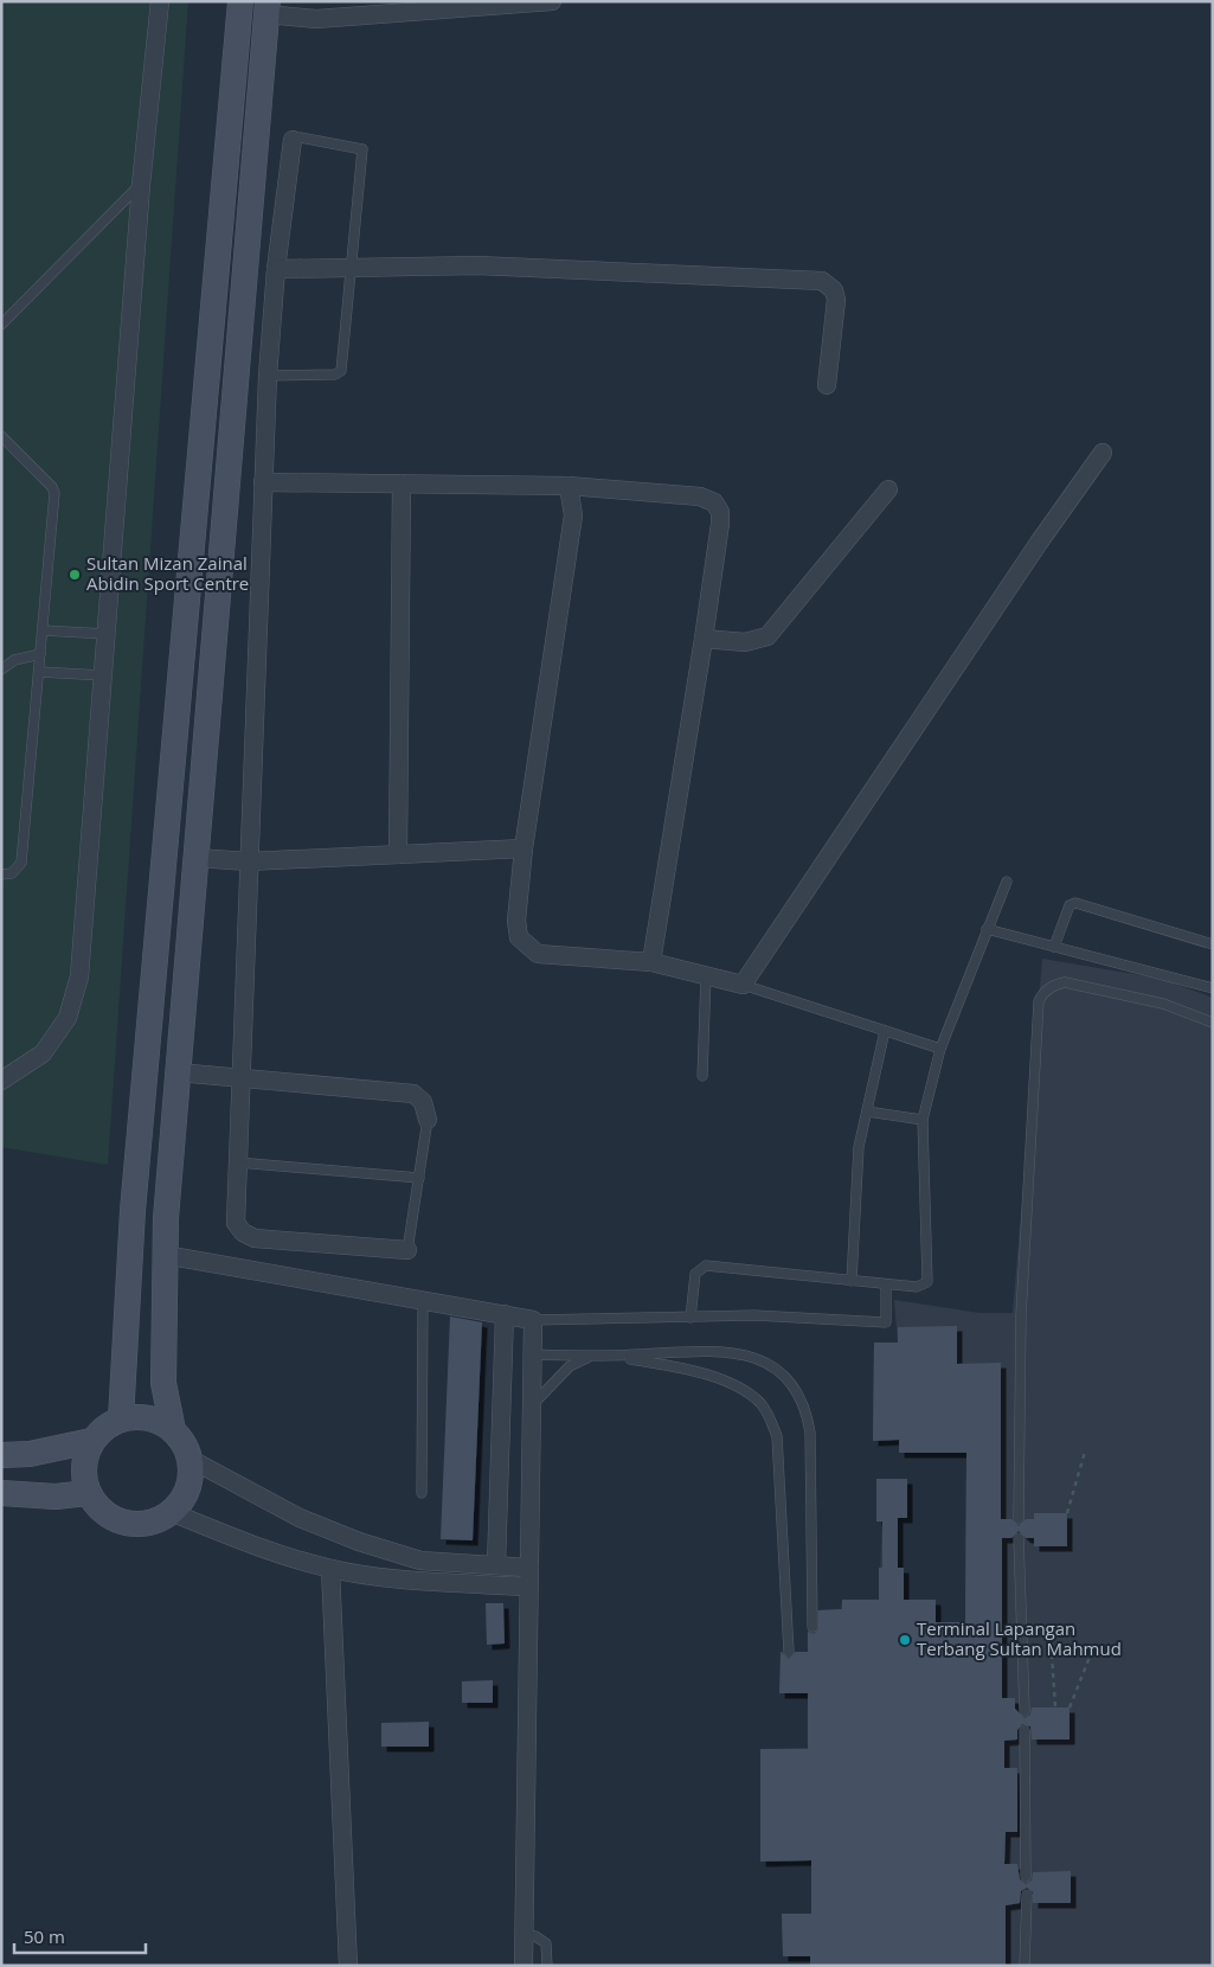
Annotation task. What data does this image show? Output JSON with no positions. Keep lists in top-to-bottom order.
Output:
{
  "places": ["Sultan Mizan Zainal Abidin Sport Centre", "Terminal Lapangan Terbang Sultan Mahmud"],
  "scale_bar": "50 m"
}
